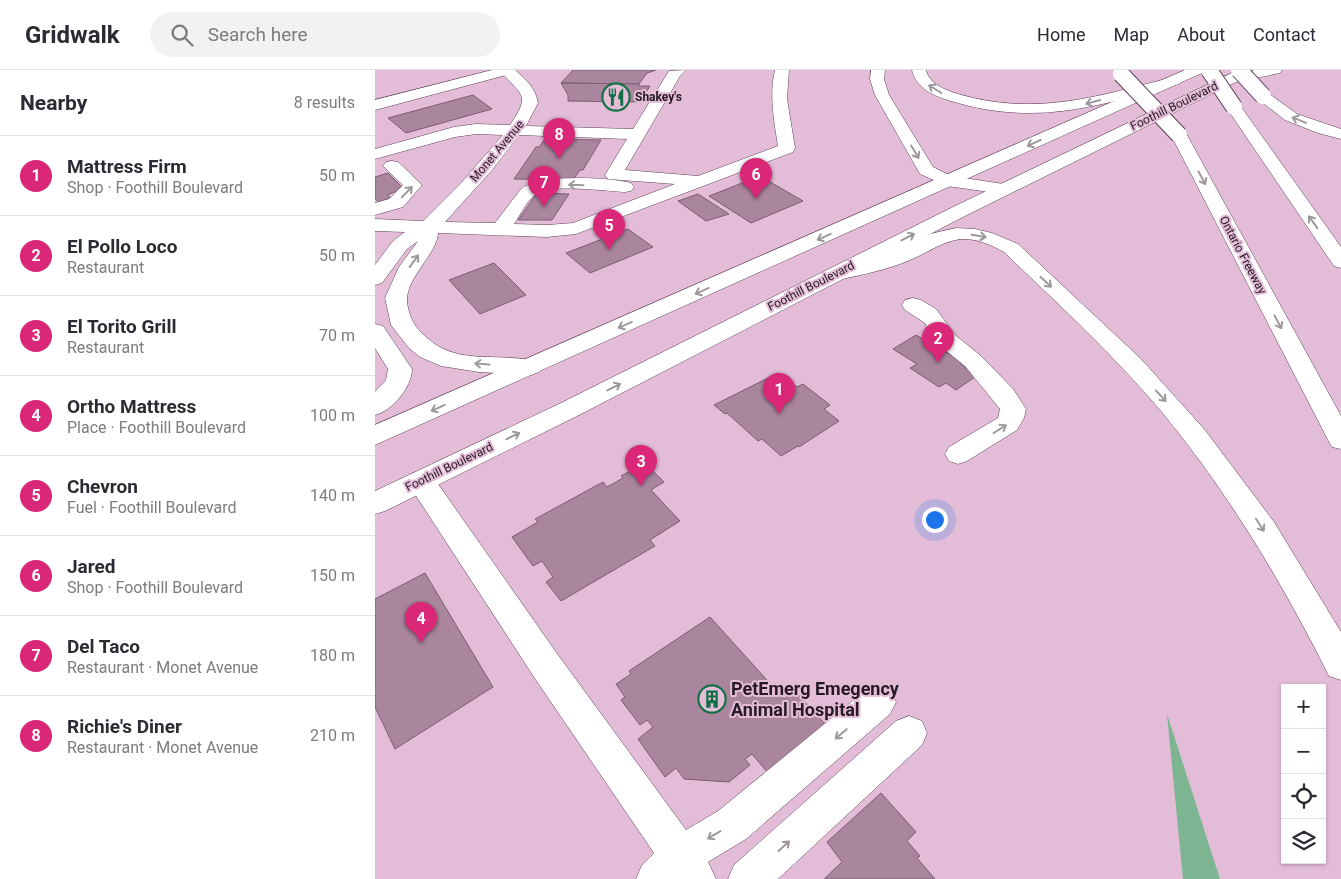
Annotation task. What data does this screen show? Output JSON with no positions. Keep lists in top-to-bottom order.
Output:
{
  "streets": {
    "main road": ["Foothill Boulevard", "Monet Avenue", "Ontario Freeway"]
  },
  "crossings": [
    ["Foothill Boulevard", "Monet Avenue"]
  ],
  "places": {
    "restaurant": ["Shakey's"],
    "building": ["PetEmerg Emegency Animal Hospital"]
  },
  "page": {
    "header": "Gridwalk",
    "search": "Search here",
    "nav": [
      "Home",
      "Map",
      "About",
      "Contact"
    ],
    "heading": ["Nearby", "8 results"],
    "pins": [
      "8",
      "6",
      "7",
      "5",
      "2",
      "1",
      "3",
      "4"
    ],
    "list": [
      {
        "mark": "1",
        "name": "Mattress Firm",
        "note": "Shop · Foothill Boulevard",
        "value": "50 m"
      },
      {
        "mark": "2",
        "name": "El Pollo Loco",
        "note": "Restaurant",
        "value": "50 m"
      },
      {
        "mark": "3",
        "name": "El Torito Grill",
        "note": "Restaurant",
        "value": "70 m"
      },
      {
        "mark": "4",
        "name": "Ortho Mattress",
        "note": "Place · Foothill Boulevard",
        "value": "100 m"
      },
      {
        "mark": "5",
        "name": "Chevron",
        "note": "Fuel · Foothill Boulevard",
        "value": "140 m"
      },
      {
        "mark": "6",
        "name": "Jared",
        "note": "Shop · Foothill Boulevard",
        "value": "150 m"
      },
      {
        "mark": "7",
        "name": "Del Taco",
        "note": "Restaurant · Monet Avenue",
        "value": "180 m"
      },
      {
        "mark": "8",
        "name": "Richie's Diner",
        "note": "Restaurant · Monet Avenue",
        "value": "210 m"
      }
    ],
    "map_buttons": ["+", "−"]
  }
}
